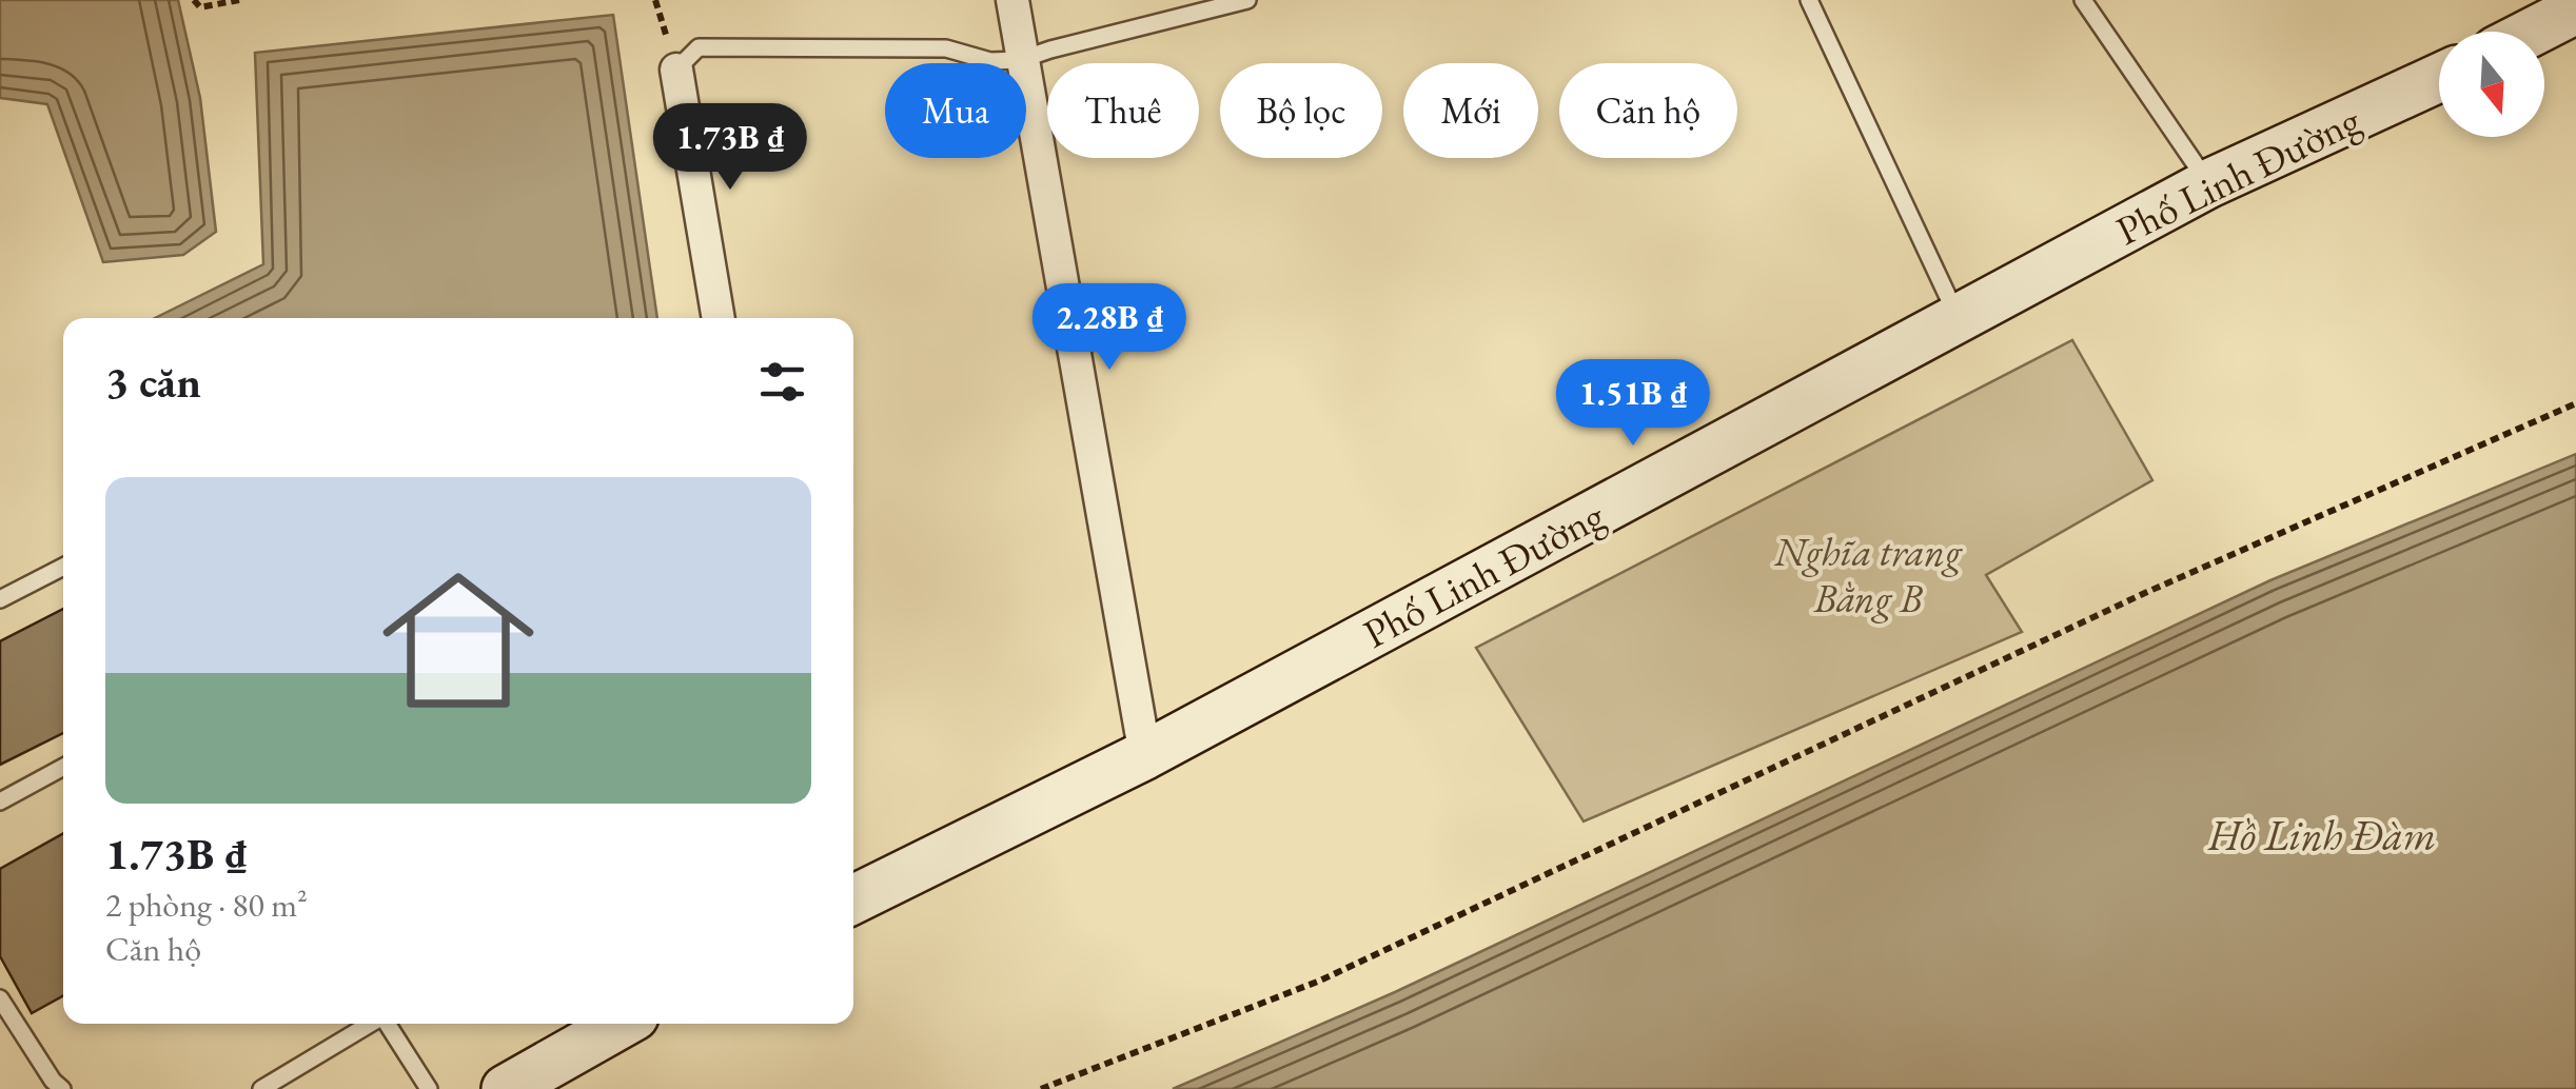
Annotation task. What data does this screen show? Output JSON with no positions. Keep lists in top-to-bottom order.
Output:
{
  "streets": {
    "street": ["Phố Linh Đường"]
  },
  "water": ["Hồ Linh Đàm"],
  "parks": ["Nghĩa trang Bằng B"],
  "north": "bottom",
  "page": {
    "chip": [
      "Mua",
      "Thuê",
      "Bộ lọc",
      "Mới",
      "Căn hộ"
    ],
    "price": ["1.73B ₫", "2.28B ₫", "1.51B ₫"],
    "heading": "3 căn",
    "list": [
      {
        "name": "1.73B ₫",
        "note": "2 phòng · 80 m² · Căn hộ"
      }
    ]
  }
}
